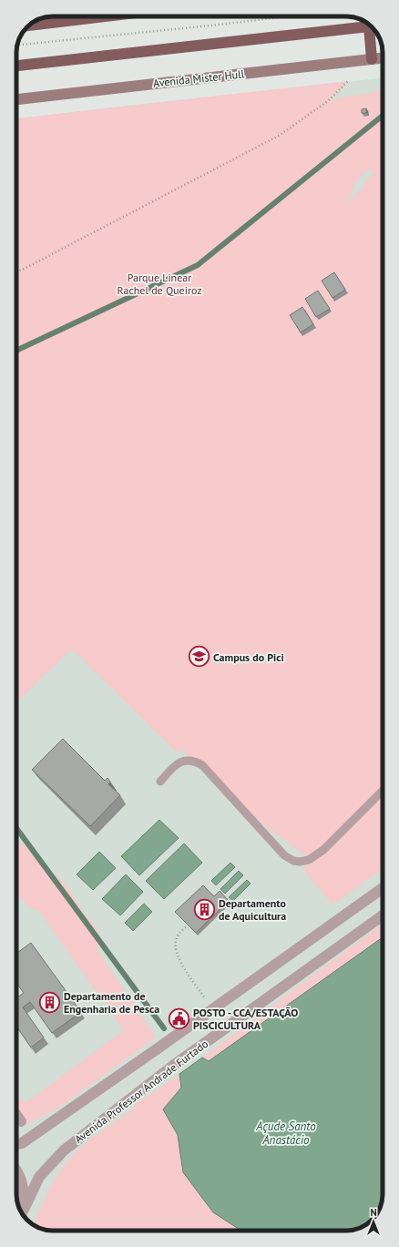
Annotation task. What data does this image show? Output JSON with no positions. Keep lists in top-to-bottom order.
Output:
{
  "streets": {
    "main road": ["Avenida Mister Hull"],
    "street": ["Avenida Professor Andrade Furtado"]
  },
  "water": ["Açude Santo Anastácio"],
  "parks": ["Parque Linear Rachel de Queiroz"],
  "places": {
    "school or university": ["Campus do Pici"],
    "building": ["Departamento de Aquicultura", "Departamento de Engenharia de Pesca"],
    "public building": ["POSTO - CCA/ESTAÇÃO PISCICULTURA"]
  },
  "north": "top"
}
